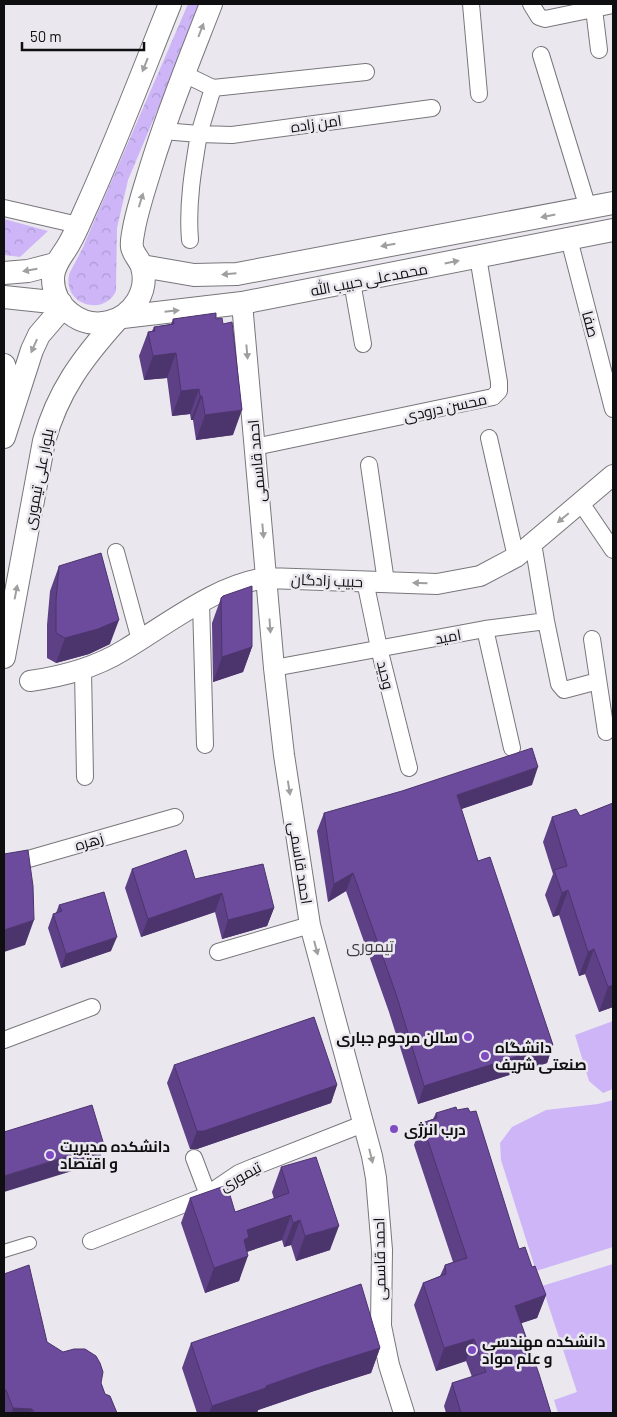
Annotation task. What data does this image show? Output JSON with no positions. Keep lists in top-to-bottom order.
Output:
{
  "streets": {
    "main road": ["محمدعلی حبیب الله", "بلوار علی تیموری"],
    "street": [
      "امن زاده",
      "صفا",
      "محسن درودی",
      "احمد قاسمی",
      "حبیب زادگان",
      "امید",
      "وحید",
      "زهره",
      "تیموری"
    ]
  },
  "crossings": [
    ["محمدعلی حبیب الله", "صفا"],
    ["محمدعلی حبیب الله", "محسن درودی"],
    ["محمدعلی حبیب الله", "احمد قاسمی"],
    ["محمدعلی حبیب الله", "بلوار علی تیموری"],
    ["محسن درودی", "احمد قاسمی"],
    ["احمد قاسمی", "حبیب زادگان"],
    ["احمد قاسمی", "امید"],
    ["احمد قاسمی", "تیموری"],
    ["حبیب زادگان", "وحید"],
    ["امید", "وحید"]
  ],
  "districts": ["تیموری"],
  "places": [
    "سالن مرحوم جباری",
    "دانشگاه صنعتی شریف",
    "درب انرژی",
    "دانشکده مدیریت و اقتصاد",
    "دانشکده مهندسی و علم مواد"
  ],
  "scale_bar": "50 m"
}
